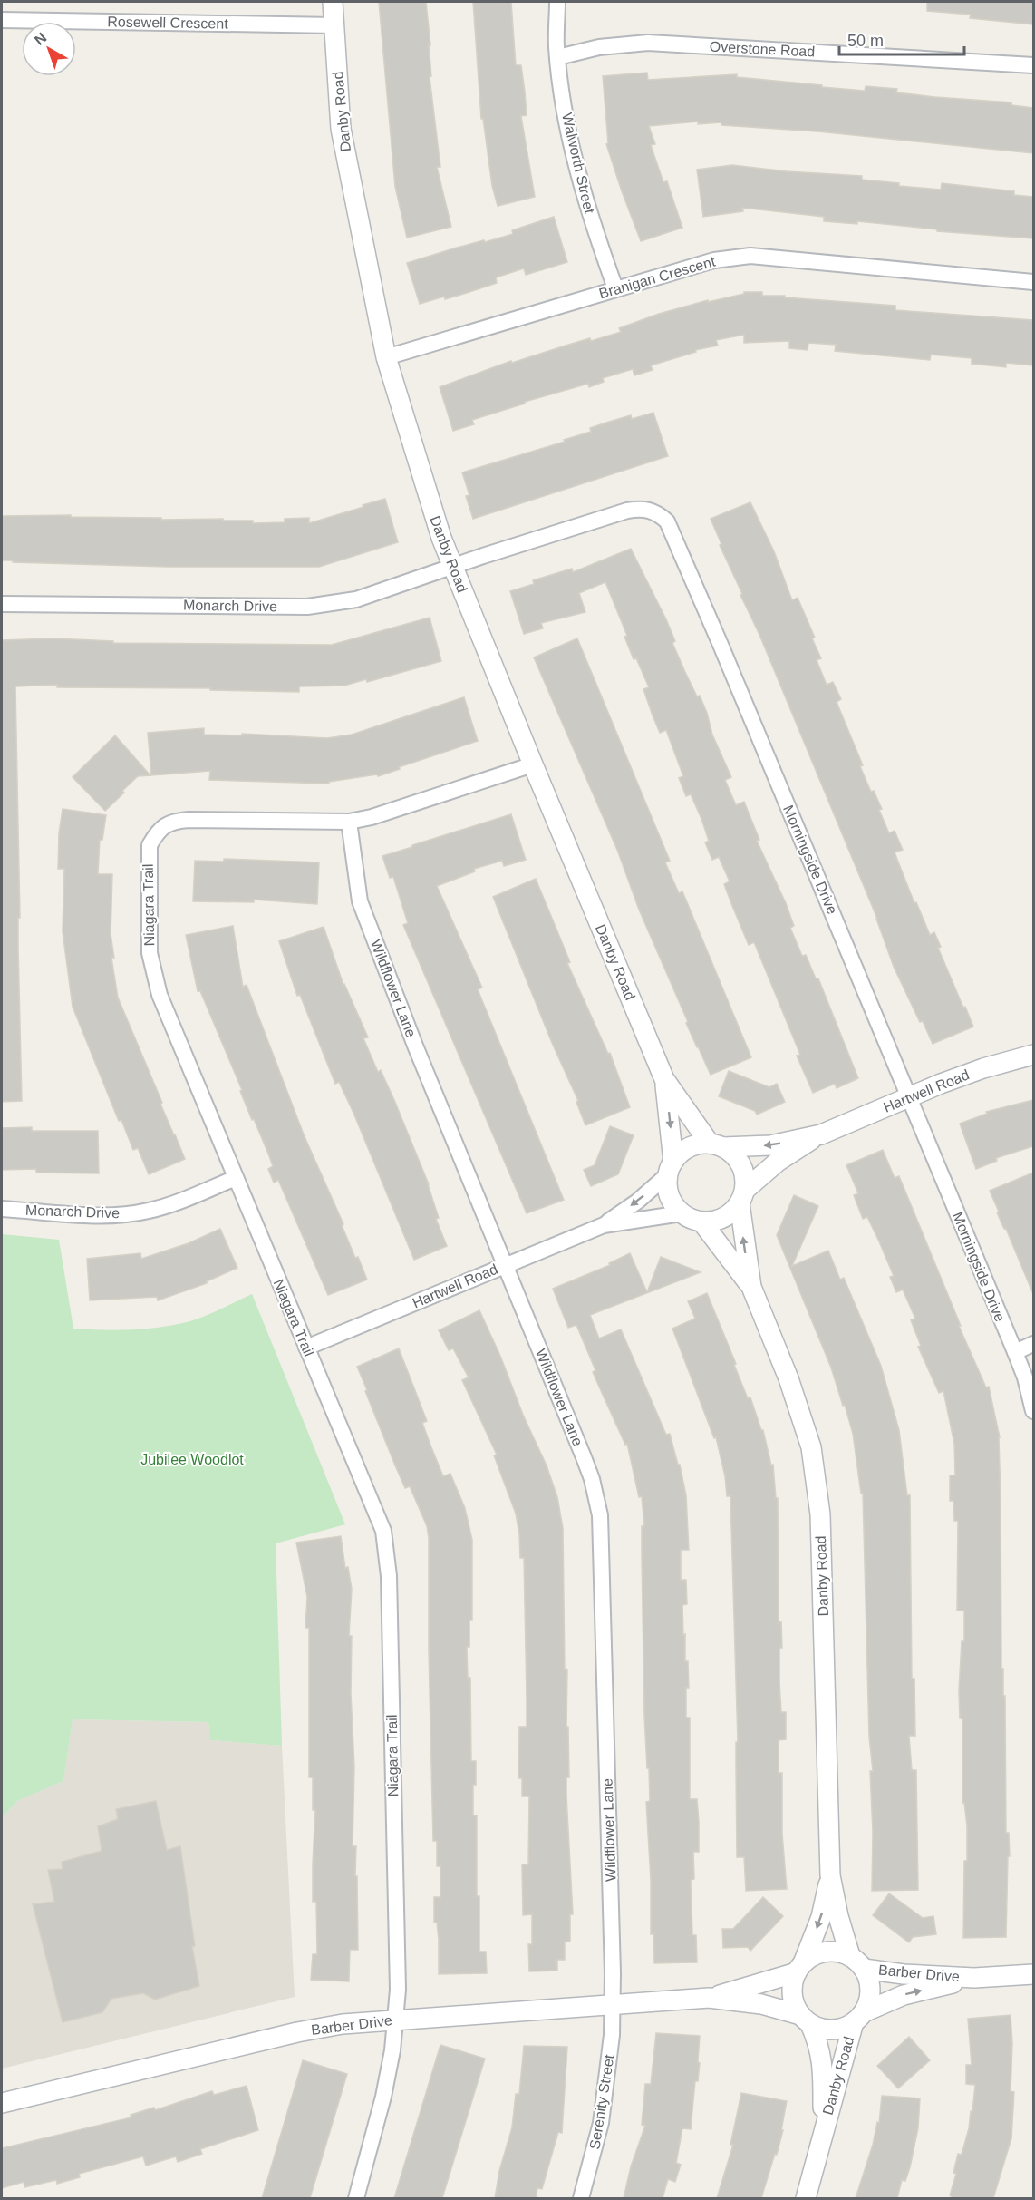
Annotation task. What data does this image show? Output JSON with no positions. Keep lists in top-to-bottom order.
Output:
{
  "streets": {
    "street": [
      "Rosewell Crescent",
      "Overstone Road",
      "Danby Road",
      "Walworth Street",
      "Branigan Crescent",
      "Monarch Drive",
      "Morningside Drive",
      "Niagara Trail",
      "Wildflower Lane",
      "Hartwell Road",
      "Barber Drive",
      "Serenity Street"
    ]
  },
  "crossings": [
    ["Rosewell Crescent", "Danby Road"],
    ["Overstone Road", "Walworth Street"],
    ["Danby Road", "Branigan Crescent"],
    ["Danby Road", "Monarch Drive"],
    ["Danby Road", "Morningside Drive"],
    ["Danby Road", "Niagara Trail"],
    ["Danby Road", "Hartwell Road"],
    ["Danby Road", "Barber Drive"],
    ["Walworth Street", "Branigan Crescent"],
    ["Monarch Drive", "Morningside Drive"],
    ["Monarch Drive", "Niagara Trail"],
    ["Morningside Drive", "Hartwell Road"],
    ["Niagara Trail", "Wildflower Lane"],
    ["Niagara Trail", "Hartwell Road"],
    ["Niagara Trail", "Barber Drive"],
    ["Wildflower Lane", "Hartwell Road"],
    ["Wildflower Lane", "Barber Drive"],
    ["Wildflower Lane", "Serenity Street"],
    ["Barber Drive", "Serenity Street"]
  ],
  "parks": ["Jubilee Woodlot"],
  "scale_bar": "50 m",
  "north": "top left"
}
